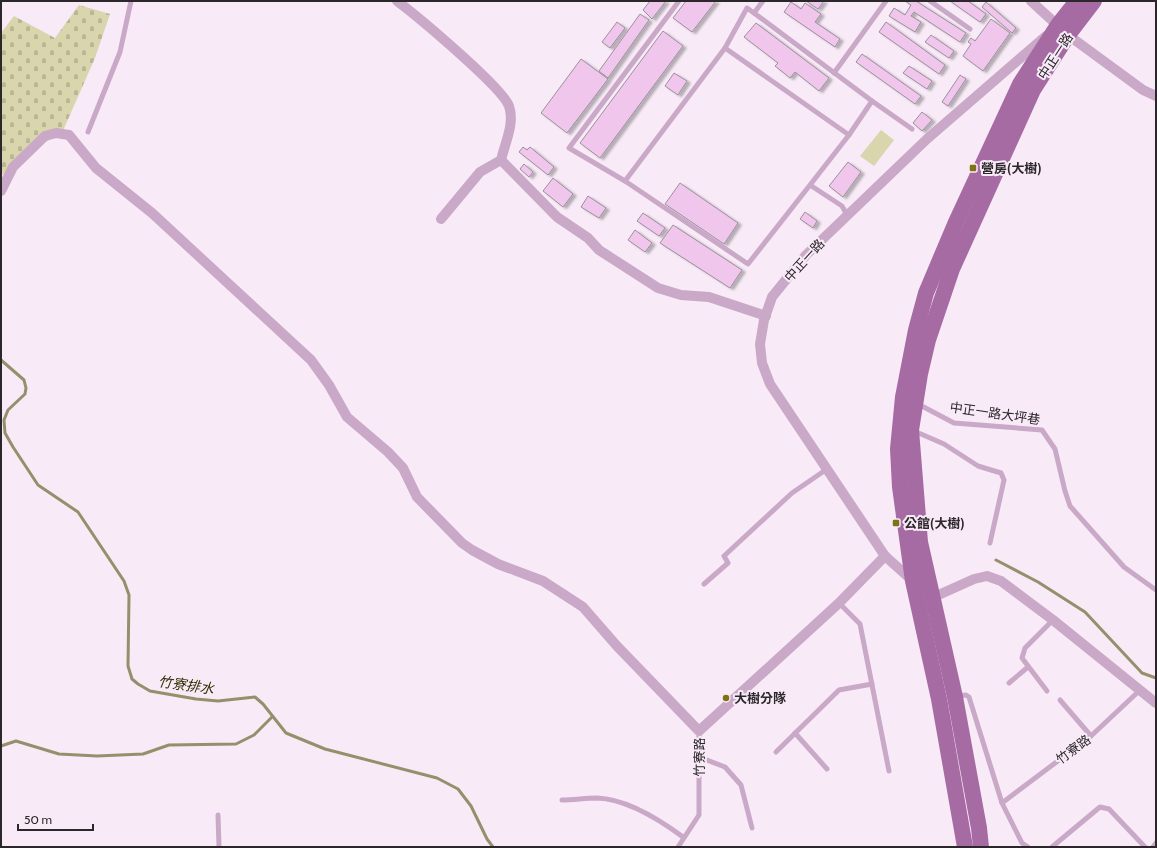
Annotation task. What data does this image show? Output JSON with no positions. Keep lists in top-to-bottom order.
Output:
{
  "streets": {
    "main road": ["中正一路"],
    "street": ["竹寮路"],
    "lane": ["中正一路大坪巷"]
  },
  "crossings": [
    ["中正一路", "中正一路大坪巷"],
    ["中正一路", "竹寮路"]
  ],
  "water": ["竹寮排水"],
  "places": {
    "transit": ["營房(大樹)", "公館(大樹)"],
    "other": ["大樹分隊"]
  },
  "scale_bar": "50 m"
}
